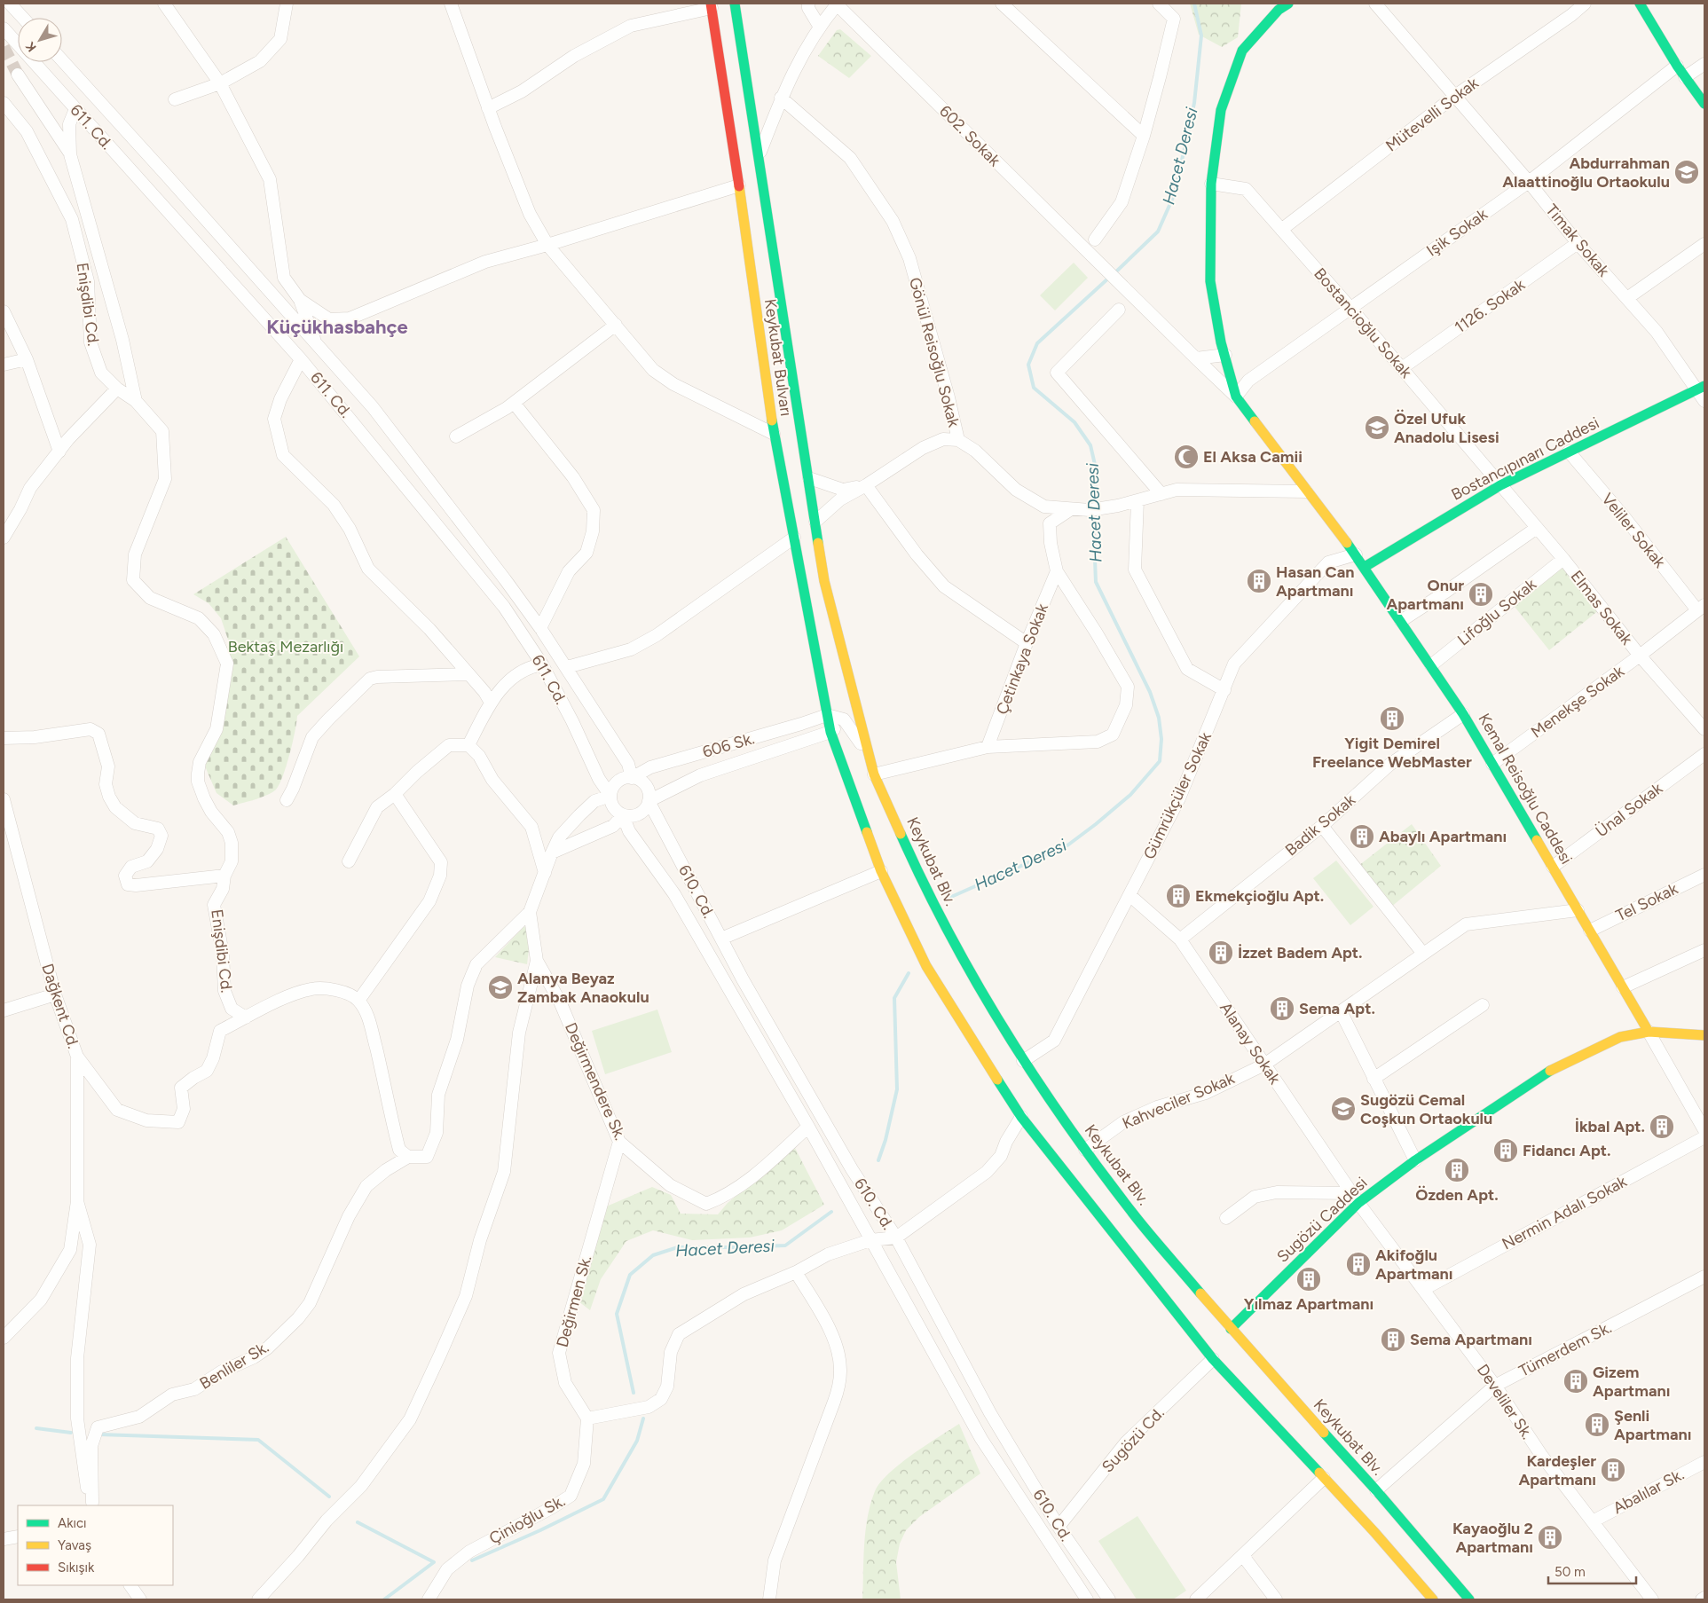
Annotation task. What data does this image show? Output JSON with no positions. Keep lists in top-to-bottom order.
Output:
{
  "streets": {
    "main road": [
      "Keykubat Bulvarı",
      "Bostancıpınarı Caddesi",
      "Kemal Reisoğlu Caddesi",
      "Keykubat Blv.",
      "Sugözü Caddesi"
    ],
    "street": [
      "Mütevelli Sokak",
      "611. Cd.",
      "602. Sokak",
      "Işik Sokak",
      "Timak Sokak",
      "Enişdibi Cd.",
      "1126. Sokak",
      "Bostancioğlu Sokak",
      "Gönül Reisoğlu Sokak",
      "Veliler Sokak",
      "Elmas Sokak",
      "Lifoğlu Sokak",
      "Çetinkaya Sokak",
      "Menekşe Sokak",
      "606 Sk.",
      "Gümrükçüler Sokak",
      "Ünal Sokak",
      "Badik Sokak",
      "610. Cd.",
      "Tel Sokak",
      "Dağkent Cd.",
      "Alanay Sokak",
      "Değirmendere Sk.",
      "Kahveciler Sokak",
      "Nermin Adalı Sokak",
      "Değirmen Sk.",
      "Tümerdem Sk.",
      "Benliler Sk.",
      "Develiler Sk.",
      "Sugözü Cd.",
      "Abalılar Sk.",
      "Çinioğlu Sk."
    ]
  },
  "crossings": [
    ["Mütevelli Sokak", "Timak Sokak"],
    ["Mütevelli Sokak", "Bostancioğlu Sokak"],
    ["611. Cd.", "Enişdibi Cd."],
    ["611. Cd.", "606 Sk."],
    ["611. Cd.", "610. Cd."],
    ["611. Cd.", "Değirmendere Sk."],
    ["602. Sokak", "Işik Sokak"],
    ["602. Sokak", "Kemal Reisoğlu Caddesi"],
    ["Işik Sokak", "Timak Sokak"],
    ["Işik Sokak", "Bostancioğlu Sokak"],
    ["Işik Sokak", "Kemal Reisoğlu Caddesi"],
    ["Timak Sokak", "1126. Sokak"],
    ["Timak Sokak", "Bostancıpınarı Caddesi"],
    ["Enişdibi Cd.", "Dağkent Cd."],
    ["1126. Sokak", "Bostancioğlu Sokak"],
    ["Bostancioğlu Sokak", "Bostancıpınarı Caddesi"],
    ["Bostancioğlu Sokak", "Elmas Sokak"],
    ["Gönül Reisoğlu Sokak", "Kemal Reisoğlu Caddesi"],
    ["Keykubat Bulvarı", "606 Sk."],
    ["Keykubat Bulvarı", "Keykubat Blv."],
    ["Bostancıpınarı Caddesi", "Veliler Sokak"],
    ["Bostancıpınarı Caddesi", "Elmas Sokak"],
    ["Bostancıpınarı Caddesi", "Kemal Reisoğlu Caddesi"],
    ["Veliler Sokak", "Menekşe Sokak"],
    ["Elmas Sokak", "Lifoğlu Sokak"],
    ["Elmas Sokak", "Menekşe Sokak"],
    ["Lifoğlu Sokak", "Kemal Reisoğlu Caddesi"],
    ["Menekşe Sokak", "Kemal Reisoğlu Caddesi"],
    ["606 Sk.", "610. Cd."],
    ["606 Sk.", "Değirmendere Sk."],
    ["Kemal Reisoğlu Caddesi", "Gümrükçüler Sokak"],
    ["Kemal Reisoğlu Caddesi", "Ünal Sokak"],
    ["Kemal Reisoğlu Caddesi", "Badik Sokak"],
    ["Kemal Reisoğlu Caddesi", "Tel Sokak"],
    ["Kemal Reisoğlu Caddesi", "Kahveciler Sokak"],
    ["Kemal Reisoğlu Caddesi", "Sugözü Caddesi"],
    ["Gümrükçüler Sokak", "Keykubat Blv."],
    ["Gümrükçüler Sokak", "Alanay Sokak"],
    ["Badik Sokak", "Alanay Sokak"],
    ["Keykubat Blv.", "Kahveciler Sokak"],
    ["Keykubat Blv.", "Sugözü Caddesi"],
    ["Keykubat Blv.", "Tümerdem Sk."],
    ["610. Cd.", "Değirmendere Sk."],
    ["610. Cd.", "Sugözü Cd."],
    ["Alanay Sokak", "Kahveciler Sokak"],
    ["Alanay Sokak", "Sugözü Caddesi"],
    ["Alanay Sokak", "Develiler Sk."],
    ["Değirmendere Sk.", "Değirmen Sk."],
    ["Nermin Adalı Sokak", "Develiler Sk."],
    ["Sugözü Caddesi", "Develiler Sk."],
    ["Değirmen Sk.", "Çinioğlu Sk."],
    ["Tümerdem Sk.", "Develiler Sk."],
    ["Develiler Sk.", "Abalılar Sk."]
  ],
  "districts": ["Küçükhasbahçe"],
  "water": ["Hacet Deresi"],
  "parks": ["Bektaş Mezarlığı"],
  "places": {
    "school or university": [
      "Abdurrahman Alaattinoğlu Ortaokulu",
      "Özel Ufuk Anadolu Lisesi",
      "Alanya Beyaz Zambak Anaokulu",
      "Sugözü Cemal Coşkun Ortaokulu"
    ],
    "mosque": ["El Aksa Camii"],
    "building": [
      "Hasan Can Apartmanı",
      "Onur Apartmanı",
      "Yigit Demirel Freelance WebMaster",
      "Abaylı Apartmanı",
      "Ekmekçioğlu Apt.",
      "İzzet Badem Apt.",
      "Sema Apt.",
      "İkbal Apt.",
      "Fidancı Apt.",
      "Özden Apt.",
      "Akifoğlu Apartmanı",
      "Yılmaz Apartmanı",
      "Sema Apartmanı",
      "Gizem Apartmanı",
      "Şenli Apartmanı",
      "Kardeşler Apartmanı",
      "Kayaoğlu 2 Apartmanı"
    ]
  },
  "legend": ["Akıcı", "Yavaş", "Sıkışık"],
  "scale_bar": "50 m",
  "north": "bottom left"
}
